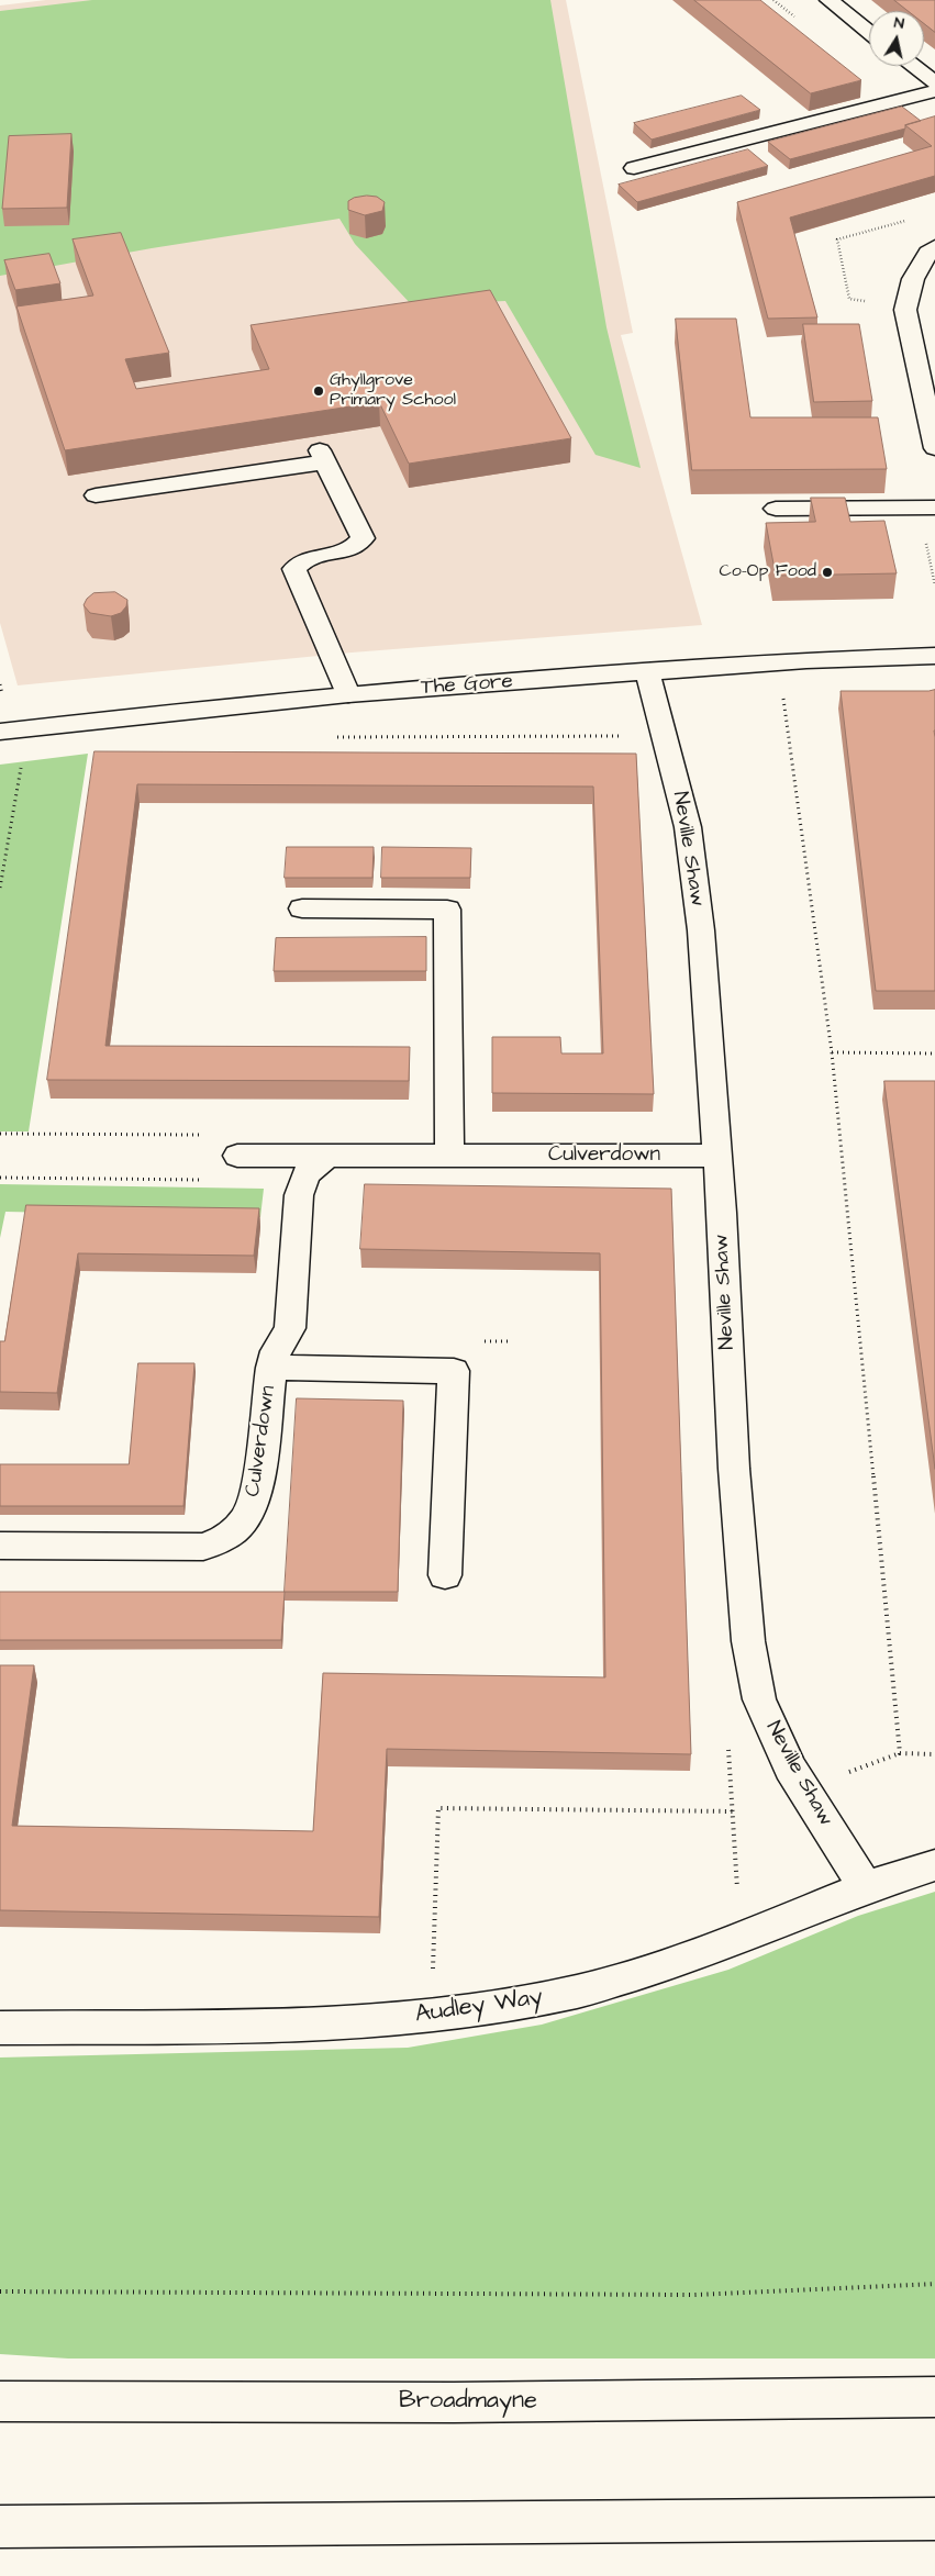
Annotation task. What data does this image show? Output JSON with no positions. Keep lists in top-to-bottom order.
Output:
{
  "streets": {
    "street": [
      "The Gore",
      "Neville Shaw",
      "Culverdown",
      "Audley Way",
      "Broadmayne"
    ]
  },
  "crossings": [
    ["The Gore", "Neville Shaw"],
    ["Neville Shaw", "Culverdown"],
    ["Neville Shaw", "Audley Way"]
  ],
  "places": ["Ghyllgrove Primary School", "Co-Op Food"],
  "north": "top"
}
